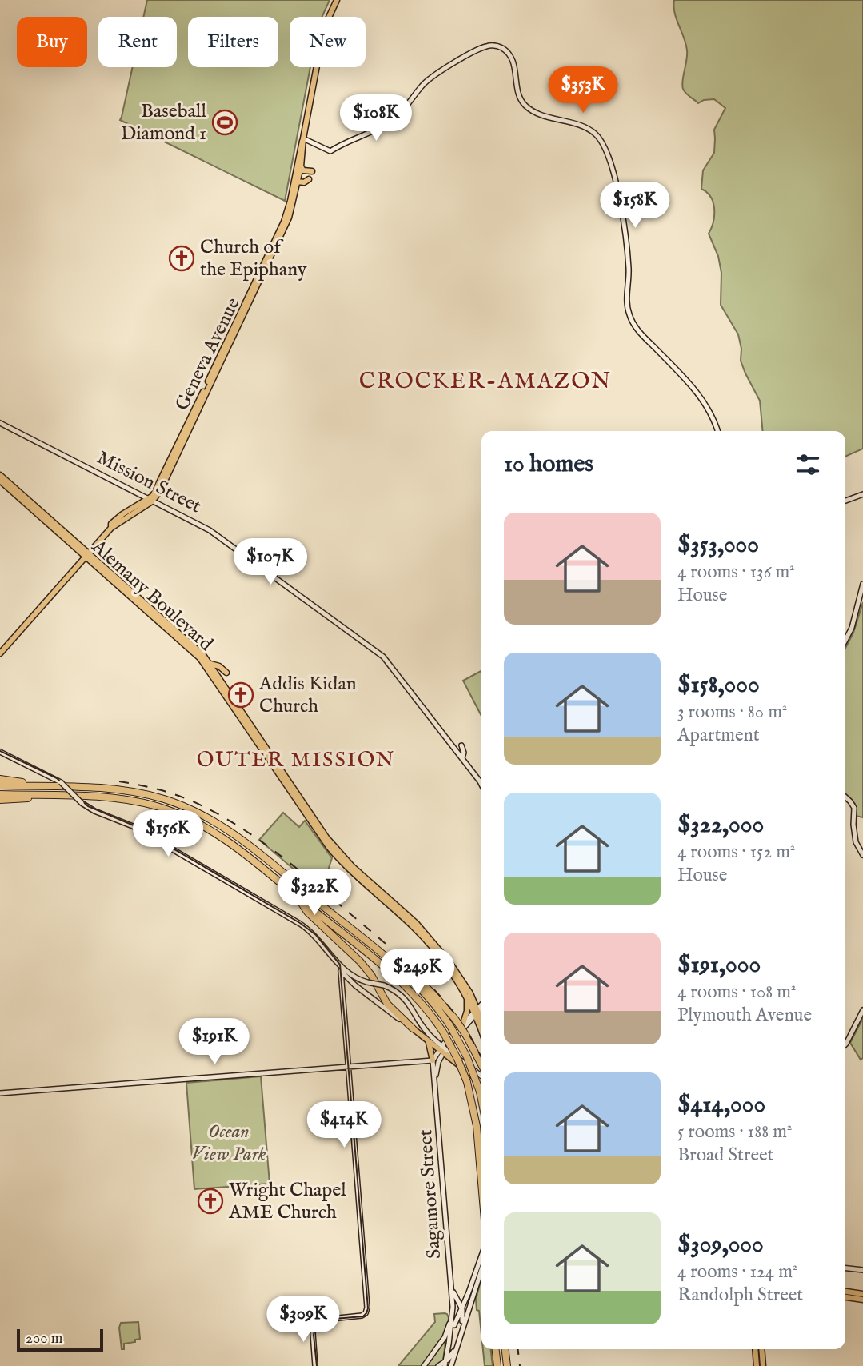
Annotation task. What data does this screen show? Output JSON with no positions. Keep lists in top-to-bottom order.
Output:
{
  "streets": {
    "main road": [
      "Geneva Avenue",
      "Mission Street",
      "Alemany Boulevard",
      "Sagamore Street"
    ]
  },
  "crossings": [
    ["Geneva Avenue", "Mission Street"],
    ["Geneva Avenue", "Alemany Boulevard"]
  ],
  "districts": ["CROCKER-AMAZON", "OUTER MISSION"],
  "parks": ["Ocean View Park"],
  "places": {
    "sports": ["Baseball Diamond 1"],
    "church": ["Church of the Epiphany", "Addis Kidan Church", "Wright Chapel AME Church"]
  },
  "scale_bar": "200 m",
  "page": {
    "chip": [
      "Buy",
      "Rent",
      "Filters",
      "New"
    ],
    "price": [
      "$353K",
      "$108K",
      "$158K",
      "$107K",
      "$156K",
      "$322K",
      "$249K",
      "$191K",
      "$414K",
      "$309K"
    ],
    "heading": "10 homes",
    "list": [
      {
        "name": "$353,000",
        "note": "4 rooms · 136 m² · House"
      },
      {
        "name": "$158,000",
        "note": "3 rooms · 80 m² · Apartment"
      },
      {
        "name": "$322,000",
        "note": "4 rooms · 152 m² · House"
      },
      {
        "name": "$191,000",
        "note": "4 rooms · 108 m² · Plymouth Avenue"
      },
      {
        "name": "$414,000",
        "note": "5 rooms · 188 m² · Broad Street"
      },
      {
        "name": "$309,000",
        "note": "4 rooms · 124 m² · Randolph Street"
      }
    ],
    "scale": "200 m"
  }
}
